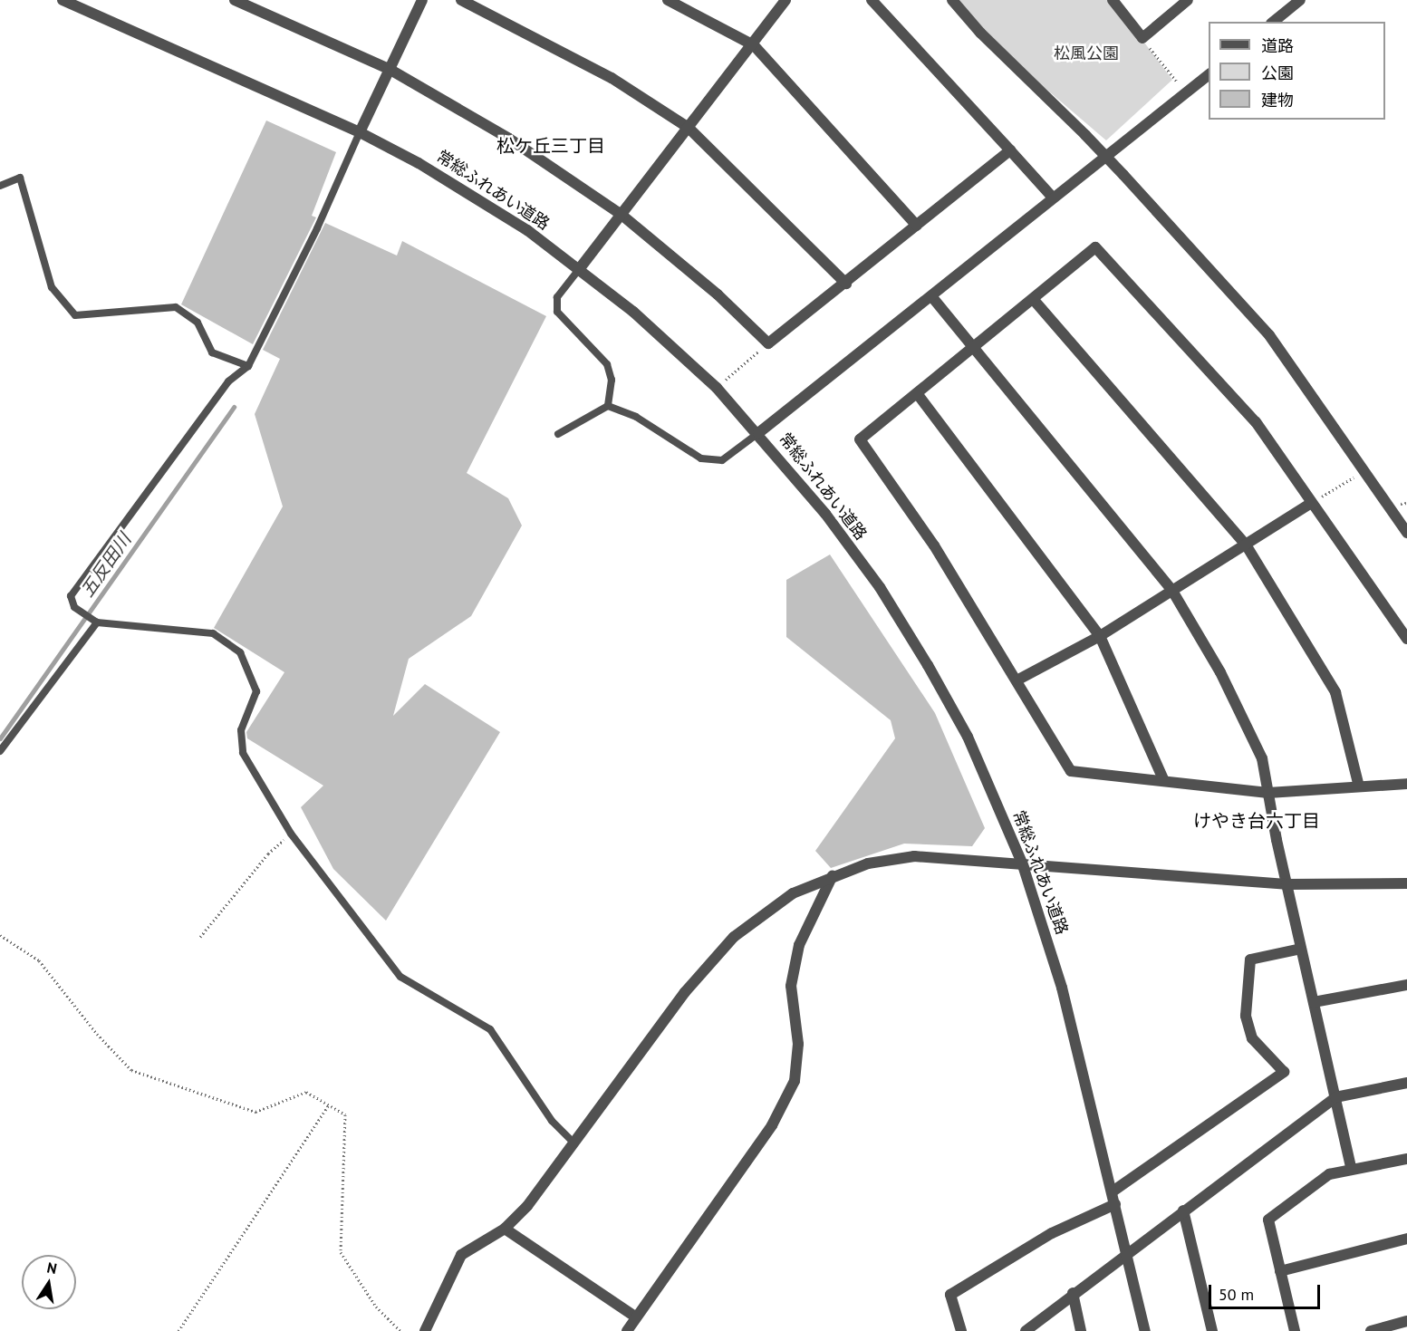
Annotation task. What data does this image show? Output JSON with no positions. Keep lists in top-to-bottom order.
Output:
{
  "streets": {
    "street": ["常総ふれあい道路"]
  },
  "districts": ["松ケ丘三丁目", "けやき台六丁目"],
  "water": ["五反田川"],
  "parks": ["松風公園"],
  "legend": ["道路", "公園", "建物"],
  "scale_bar": "50 m",
  "north": "top"
}
